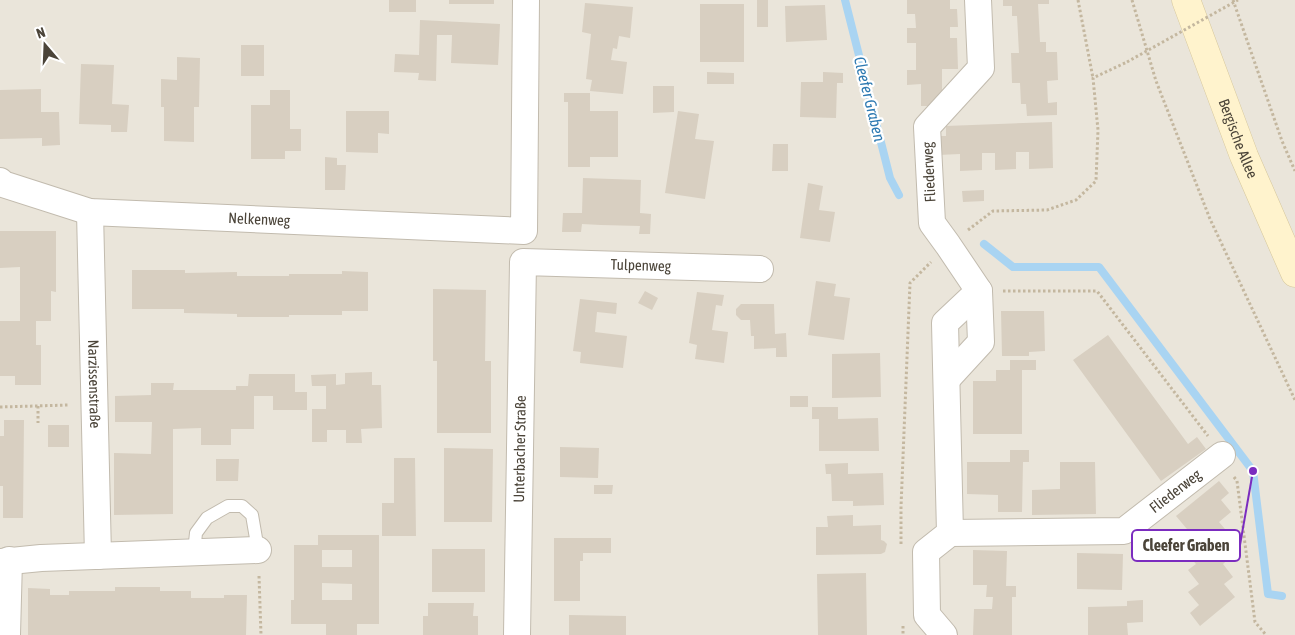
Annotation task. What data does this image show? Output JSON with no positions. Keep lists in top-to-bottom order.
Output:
{
  "streets": {
    "main road": ["Bergische Allee"],
    "street": [
      "Fliederweg",
      "Nelkenweg",
      "Tulpenweg",
      "Narzissenstraße",
      "Unterbacher Straße"
    ]
  },
  "crossings": [
    ["Nelkenweg", "Narzissenstraße"],
    ["Tulpenweg", "Unterbacher Straße"]
  ],
  "water": ["Cleefer Graben"],
  "places": ["Cleefer Graben"],
  "north": "top"
}
